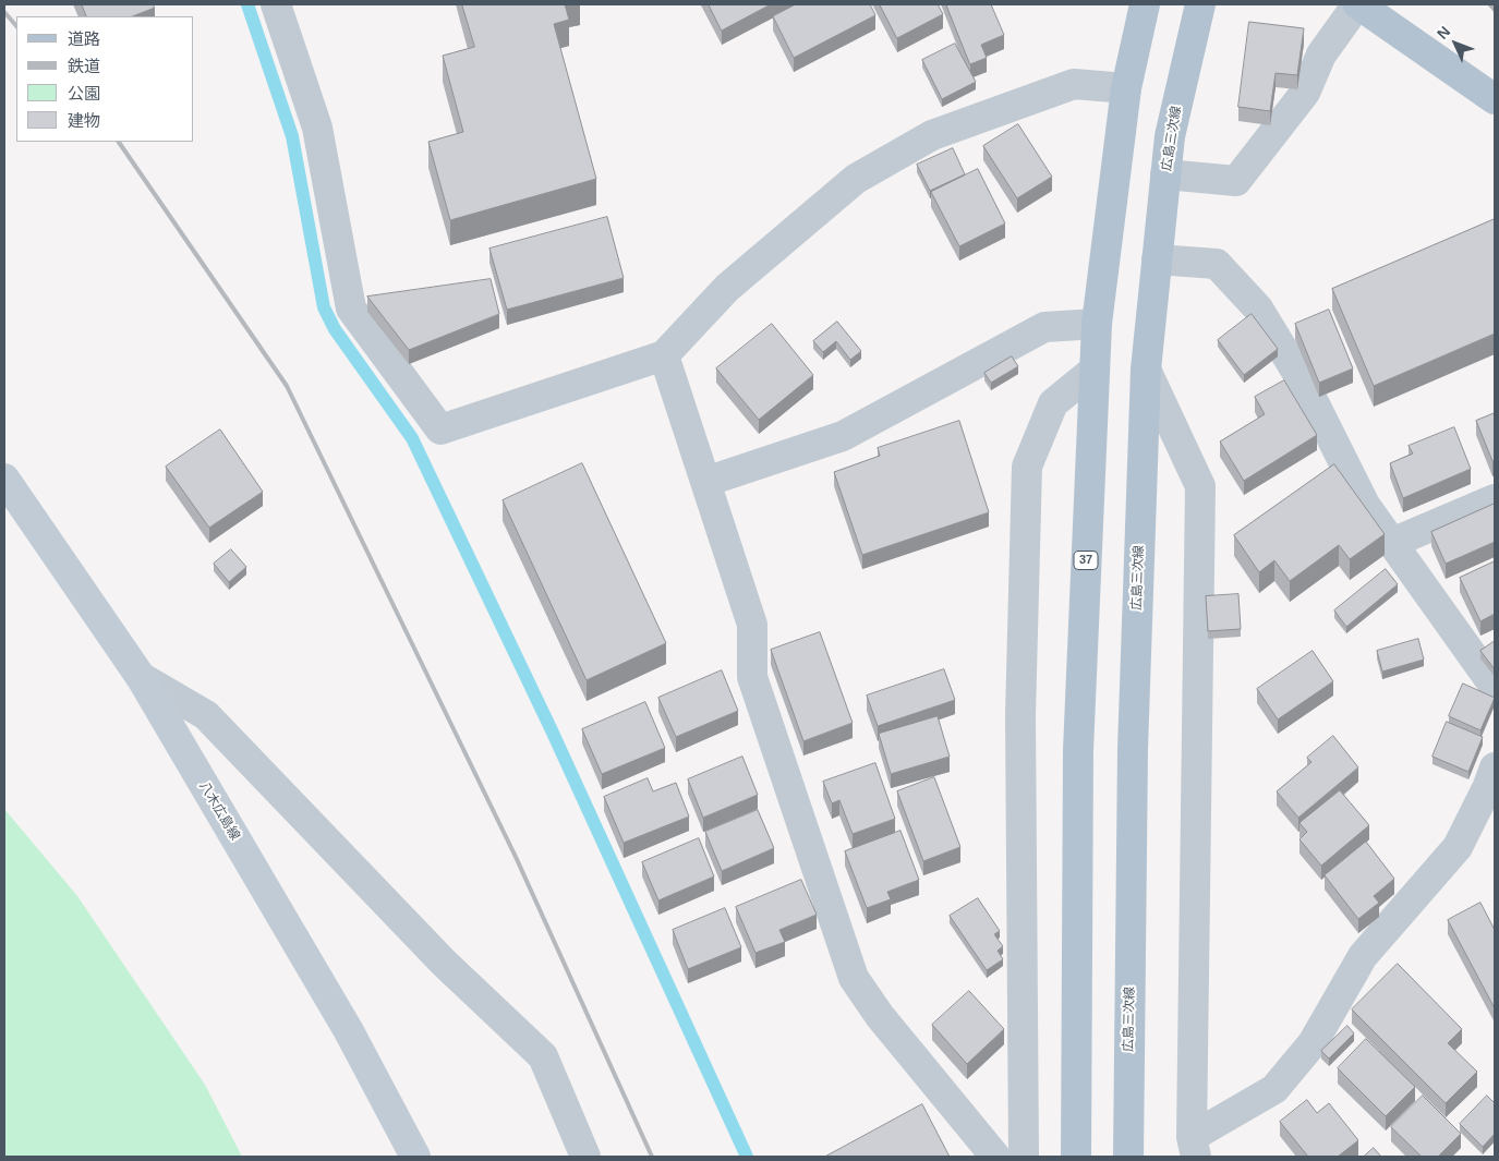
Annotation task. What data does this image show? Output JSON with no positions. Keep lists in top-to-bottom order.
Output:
{
  "streets": {
    "main road": ["広島三次線", "37", "八木広島線"]
  },
  "legend": [
    "道路",
    "鉄道",
    "公園",
    "建物"
  ],
  "north": "top left"
}
